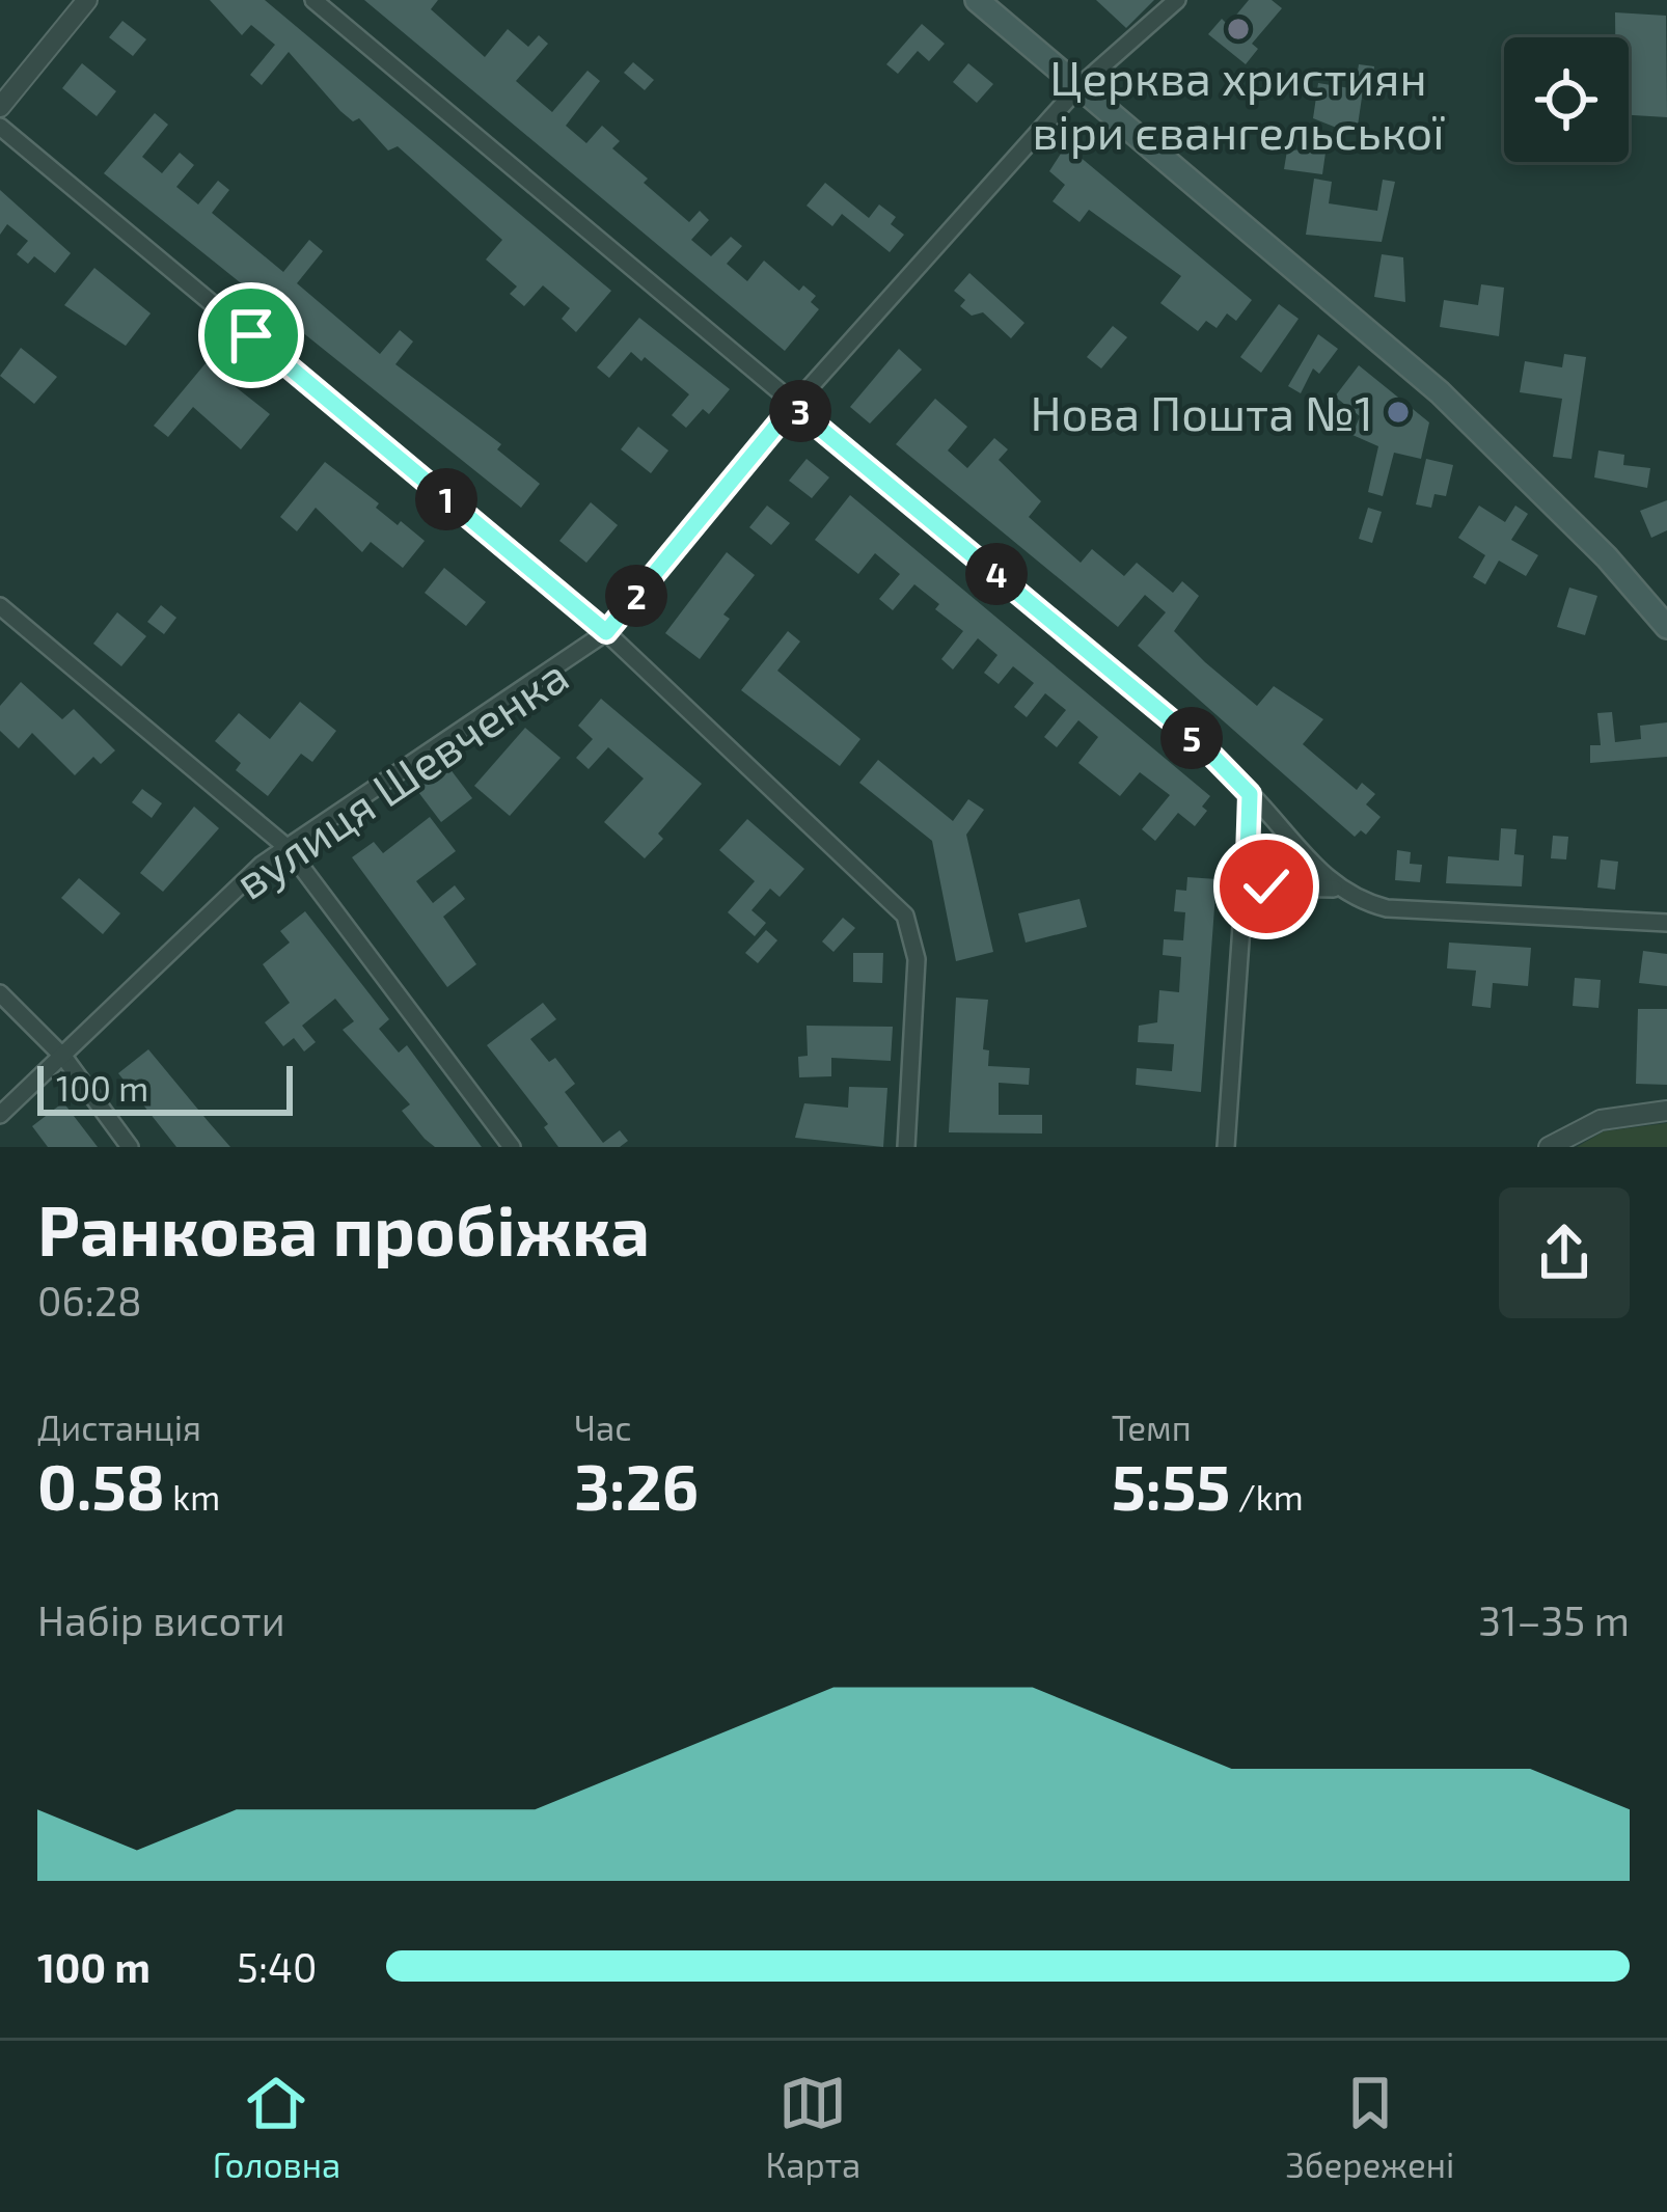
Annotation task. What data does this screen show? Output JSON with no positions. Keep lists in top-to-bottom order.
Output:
{
  "streets": {
    "street": ["вулиця Шевченка"]
  },
  "places": ["Церква християн віри євангельської", "Нова Пошта №1"],
  "scale_bar": "100 m",
  "page": {
    "pins": [
      "3",
      "1",
      "4",
      "2",
      "5"
    ],
    "scale": "100 m",
    "heading": ["Ранкова пробіжка", "06:28"],
    "stats": [
      ["Дистанція", "0.58 km"],
      ["Час", "3:26"],
      ["Темп", "5:55 /km"]
    ],
    "chart": ["Набір висоти", "31–35 m"],
    "list": [
      {
        "name": "100 m",
        "note": "5:40"
      }
    ],
    "tabs": ["Головна", "Карта", "Збережені"]
  }
}
